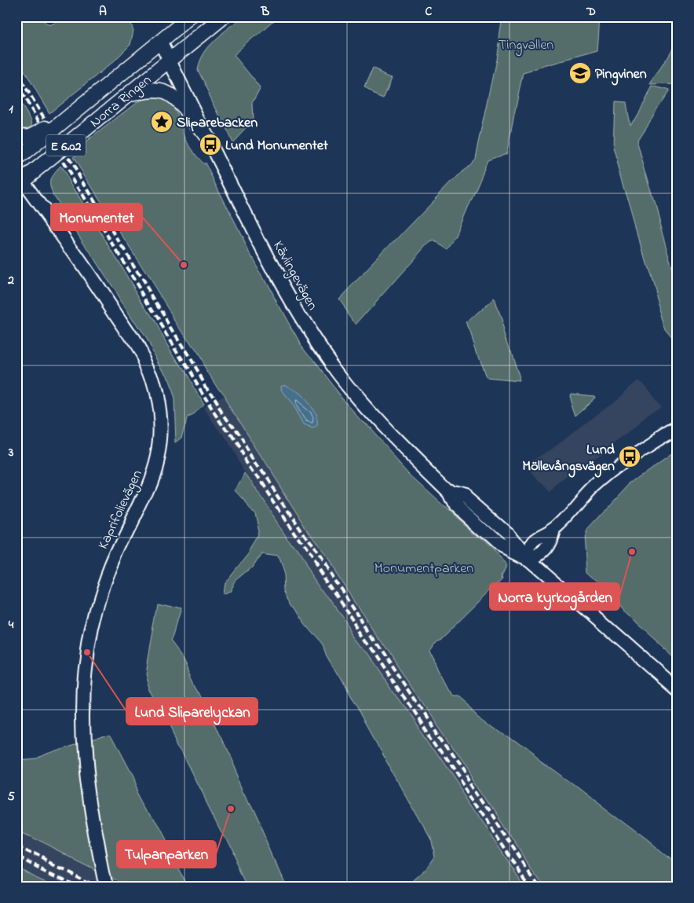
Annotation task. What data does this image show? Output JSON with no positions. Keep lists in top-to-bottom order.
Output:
{
  "streets": {
    "main road": [
      "Norra Ringen",
      "E 6.02",
      "Kävlingevägen",
      "Kaprifolievägen"
    ]
  },
  "crossings": [
    ["Norra Ringen", "Kävlingevägen"],
    ["Norra Ringen", "Kaprifolievägen"]
  ],
  "parks": ["Tingvallen", "Monumentparken"],
  "places": {
    "school or university": ["Pingvinen"],
    "place": ["Sliparebacken"],
    "bus stop": ["Lund Monumentet", "Lund Möllevångsvägen"],
    "other": [
      "Monumentet",
      "Norra kyrkogården",
      "Lund Sliparelyckan",
      "Tulpanparken"
    ]
  },
  "grid": {
    "columns": [
      "A",
      "B",
      "C",
      "D"
    ],
    "rows": [
      "1",
      "2",
      "3",
      "4",
      "5"
    ]
  }
}
